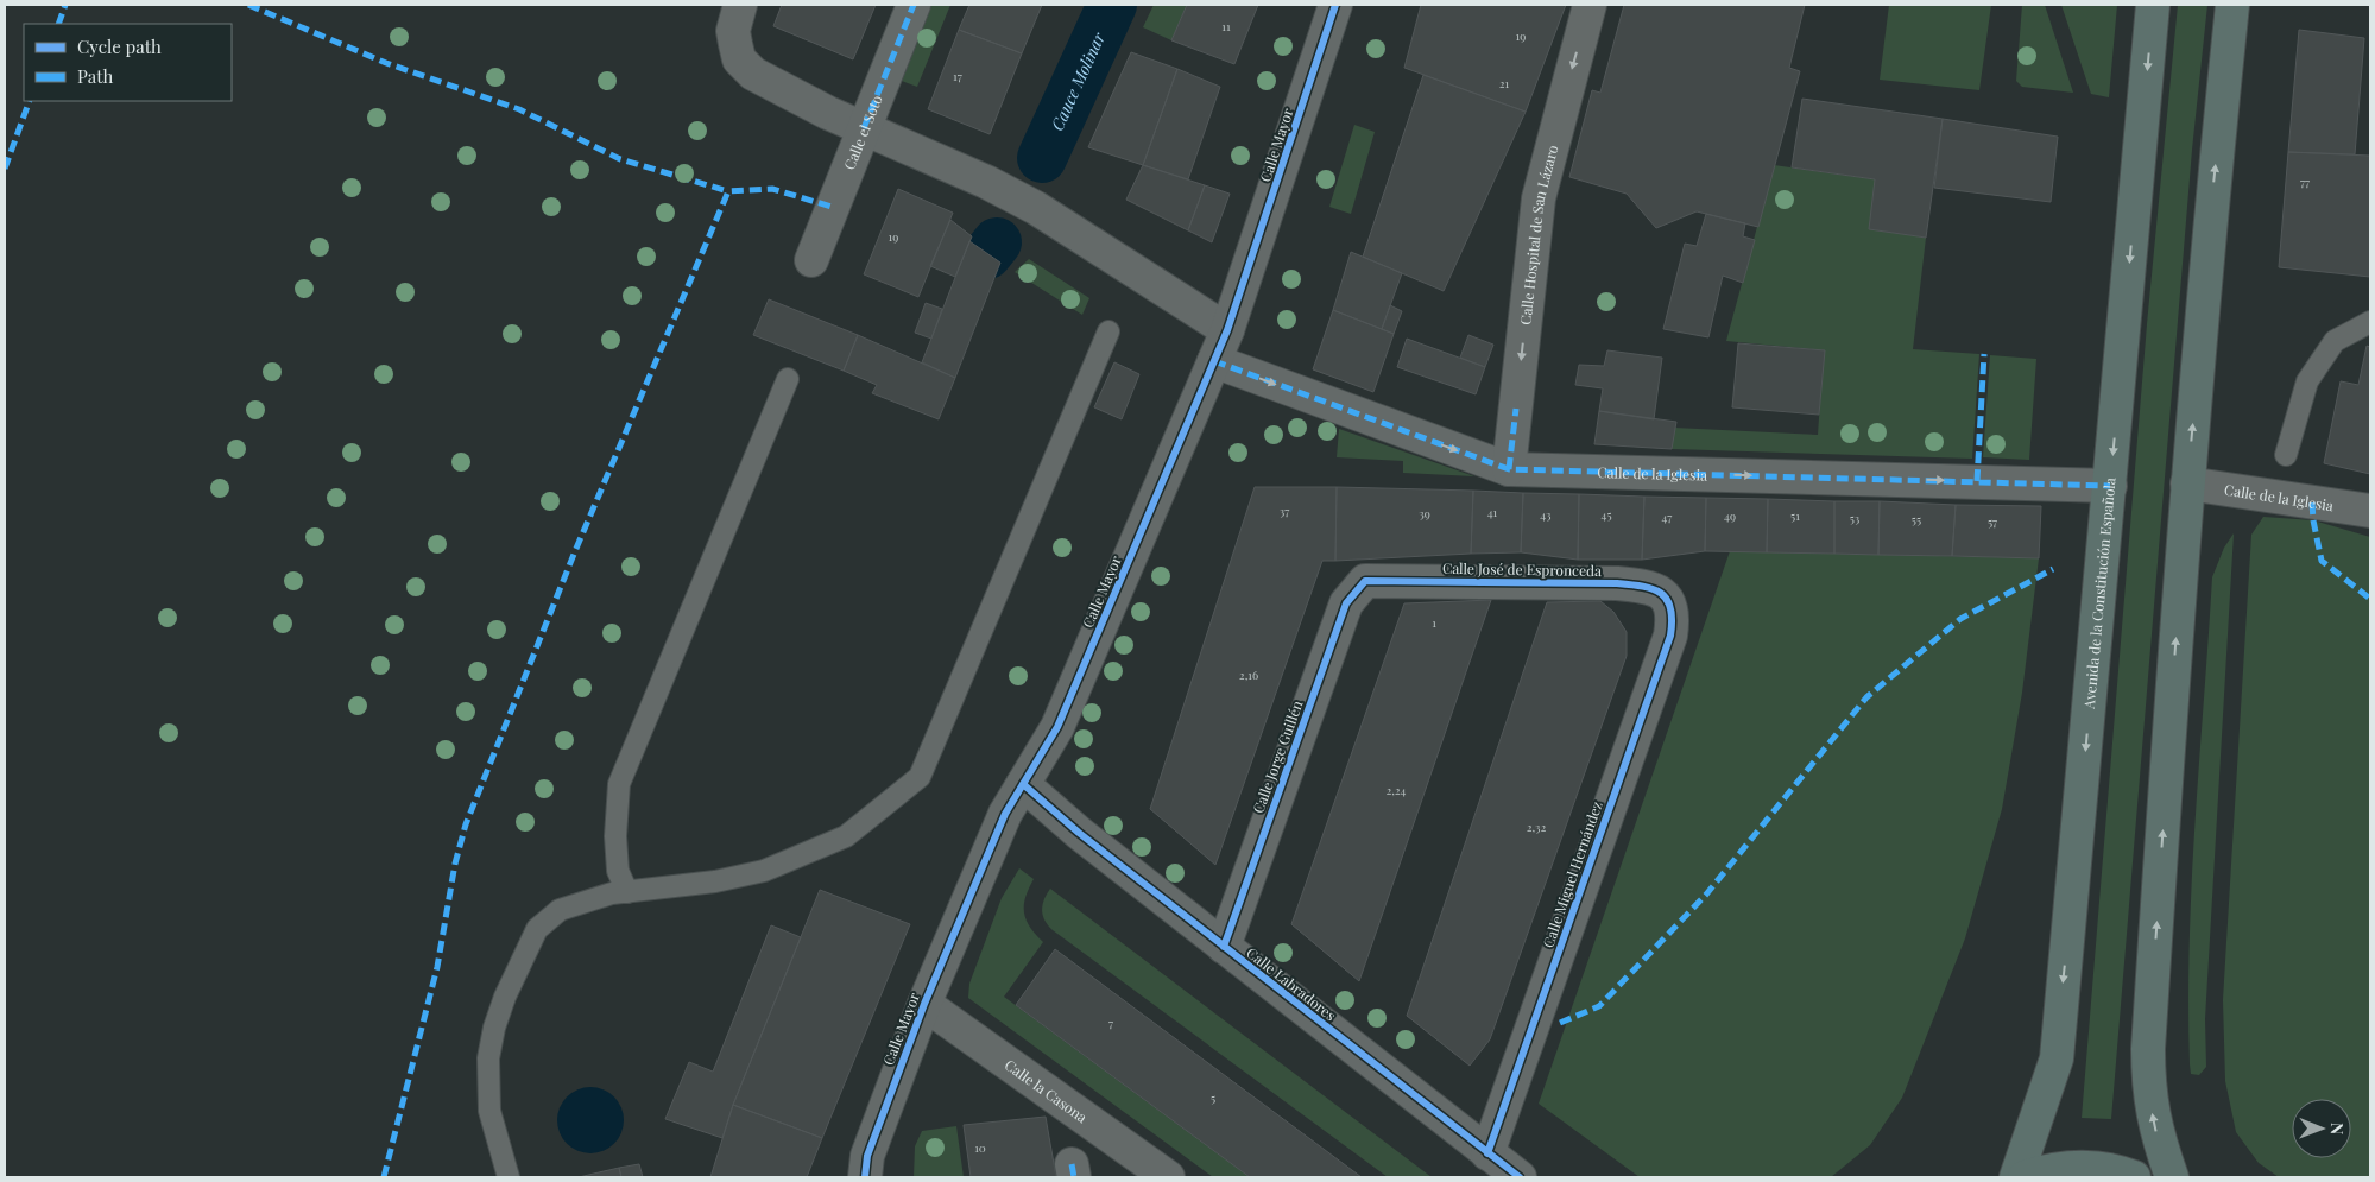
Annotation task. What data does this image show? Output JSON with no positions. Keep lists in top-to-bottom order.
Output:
{
  "streets": {
    "highway": ["Avenida de la Constitución Española"],
    "street": [
      "Calle el Soto",
      "Calle Mayor",
      "Calle Hospital de San Lázaro",
      "Calle de la Iglesia",
      "Calle José de Espronceda",
      "Calle Jorge Guillén",
      "Calle Miguel Hernández",
      "Calle Labradores",
      "Calle la Casona"
    ]
  },
  "crossings": [
    ["Calle Mayor", "Calle de la Iglesia"],
    ["Calle Mayor", "Calle Labradores"],
    ["Calle Mayor", "Calle la Casona"],
    ["Calle Hospital de San Lázaro", "Calle de la Iglesia"],
    ["Calle de la Iglesia", "Avenida de la Constitución Española"],
    ["Calle José de Espronceda", "Calle Jorge Guillén"],
    ["Calle José de Espronceda", "Calle Miguel Hernández"],
    ["Calle Jorge Guillén", "Calle Labradores"],
    ["Calle Miguel Hernández", "Calle Labradores"]
  ],
  "one_way": ["Calle Hospital de San Lázaro", "Calle de la Iglesia"],
  "water": ["Cauce Molinar"],
  "house_numbers": [
    "11",
    "19",
    "17",
    "21",
    "77",
    "19",
    "37",
    "41",
    "39",
    "43",
    "45",
    "49",
    "51",
    "47",
    "53",
    "55",
    "57",
    "1",
    "2,16",
    "2,24",
    "2,32",
    "7",
    "5",
    "10"
  ],
  "legend": ["Cycle path", "Path"],
  "north": "right"
}
